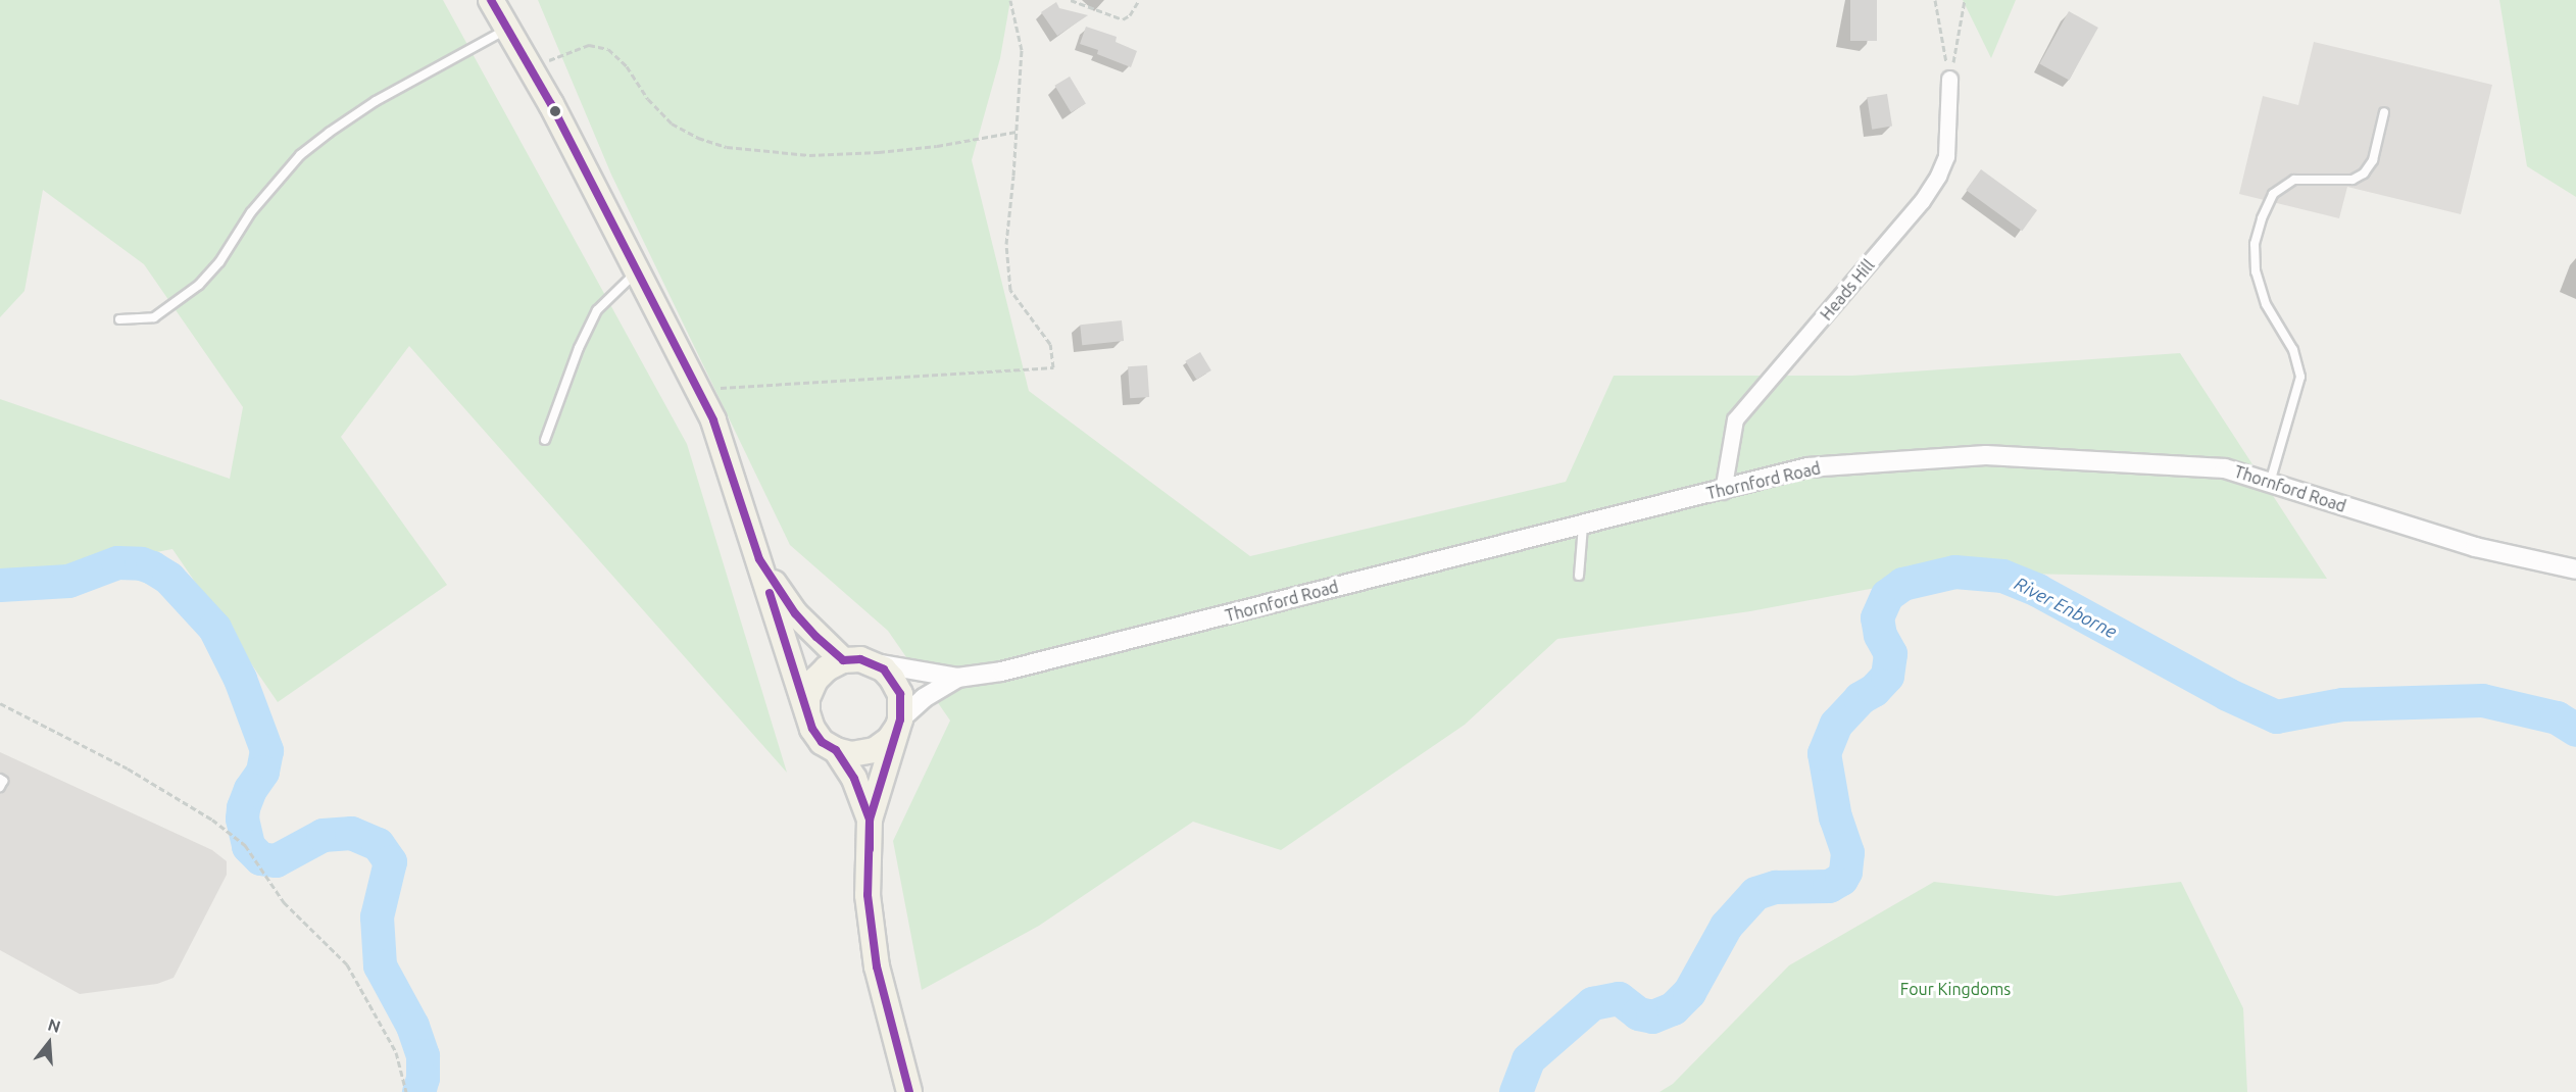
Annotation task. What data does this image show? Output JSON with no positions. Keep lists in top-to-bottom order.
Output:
{
  "streets": {
    "street": ["Heads Hill", "Thornford Road"]
  },
  "crossings": [
    ["Heads Hill", "Thornford Road"]
  ],
  "water": ["River Enborne"],
  "parks": ["Four Kingdoms"],
  "north": "top"
}
